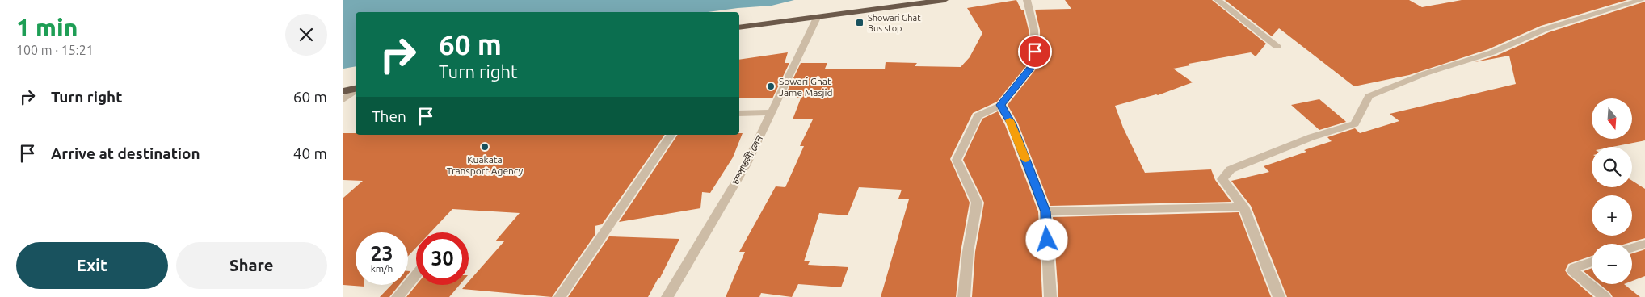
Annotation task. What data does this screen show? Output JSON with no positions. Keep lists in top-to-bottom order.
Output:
{
  "streets": {
    "street": ["চম্পাতলী লেন"]
  },
  "places": {
    "transit": ["Showari Ghat Bus stop"],
    "other": ["Sowari Ghat Jame Masjid", "Kuakata Transport Agency"]
  },
  "north": "bottom",
  "page": {
    "heading": ["1 min", "100 m · 15:21"],
    "turn": ["60 m", "Turn right"],
    "list": [
      {
        "name": "Turn right",
        "value": "60 m"
      },
      {
        "name": "Arrive at destination",
        "value": "40 m"
      }
    ],
    "then": "Then",
    "map_buttons": ["+", "−"],
    "speed": "23 km/h",
    "limit": "30",
    "buttons": ["Exit", "Share"]
  }
}
